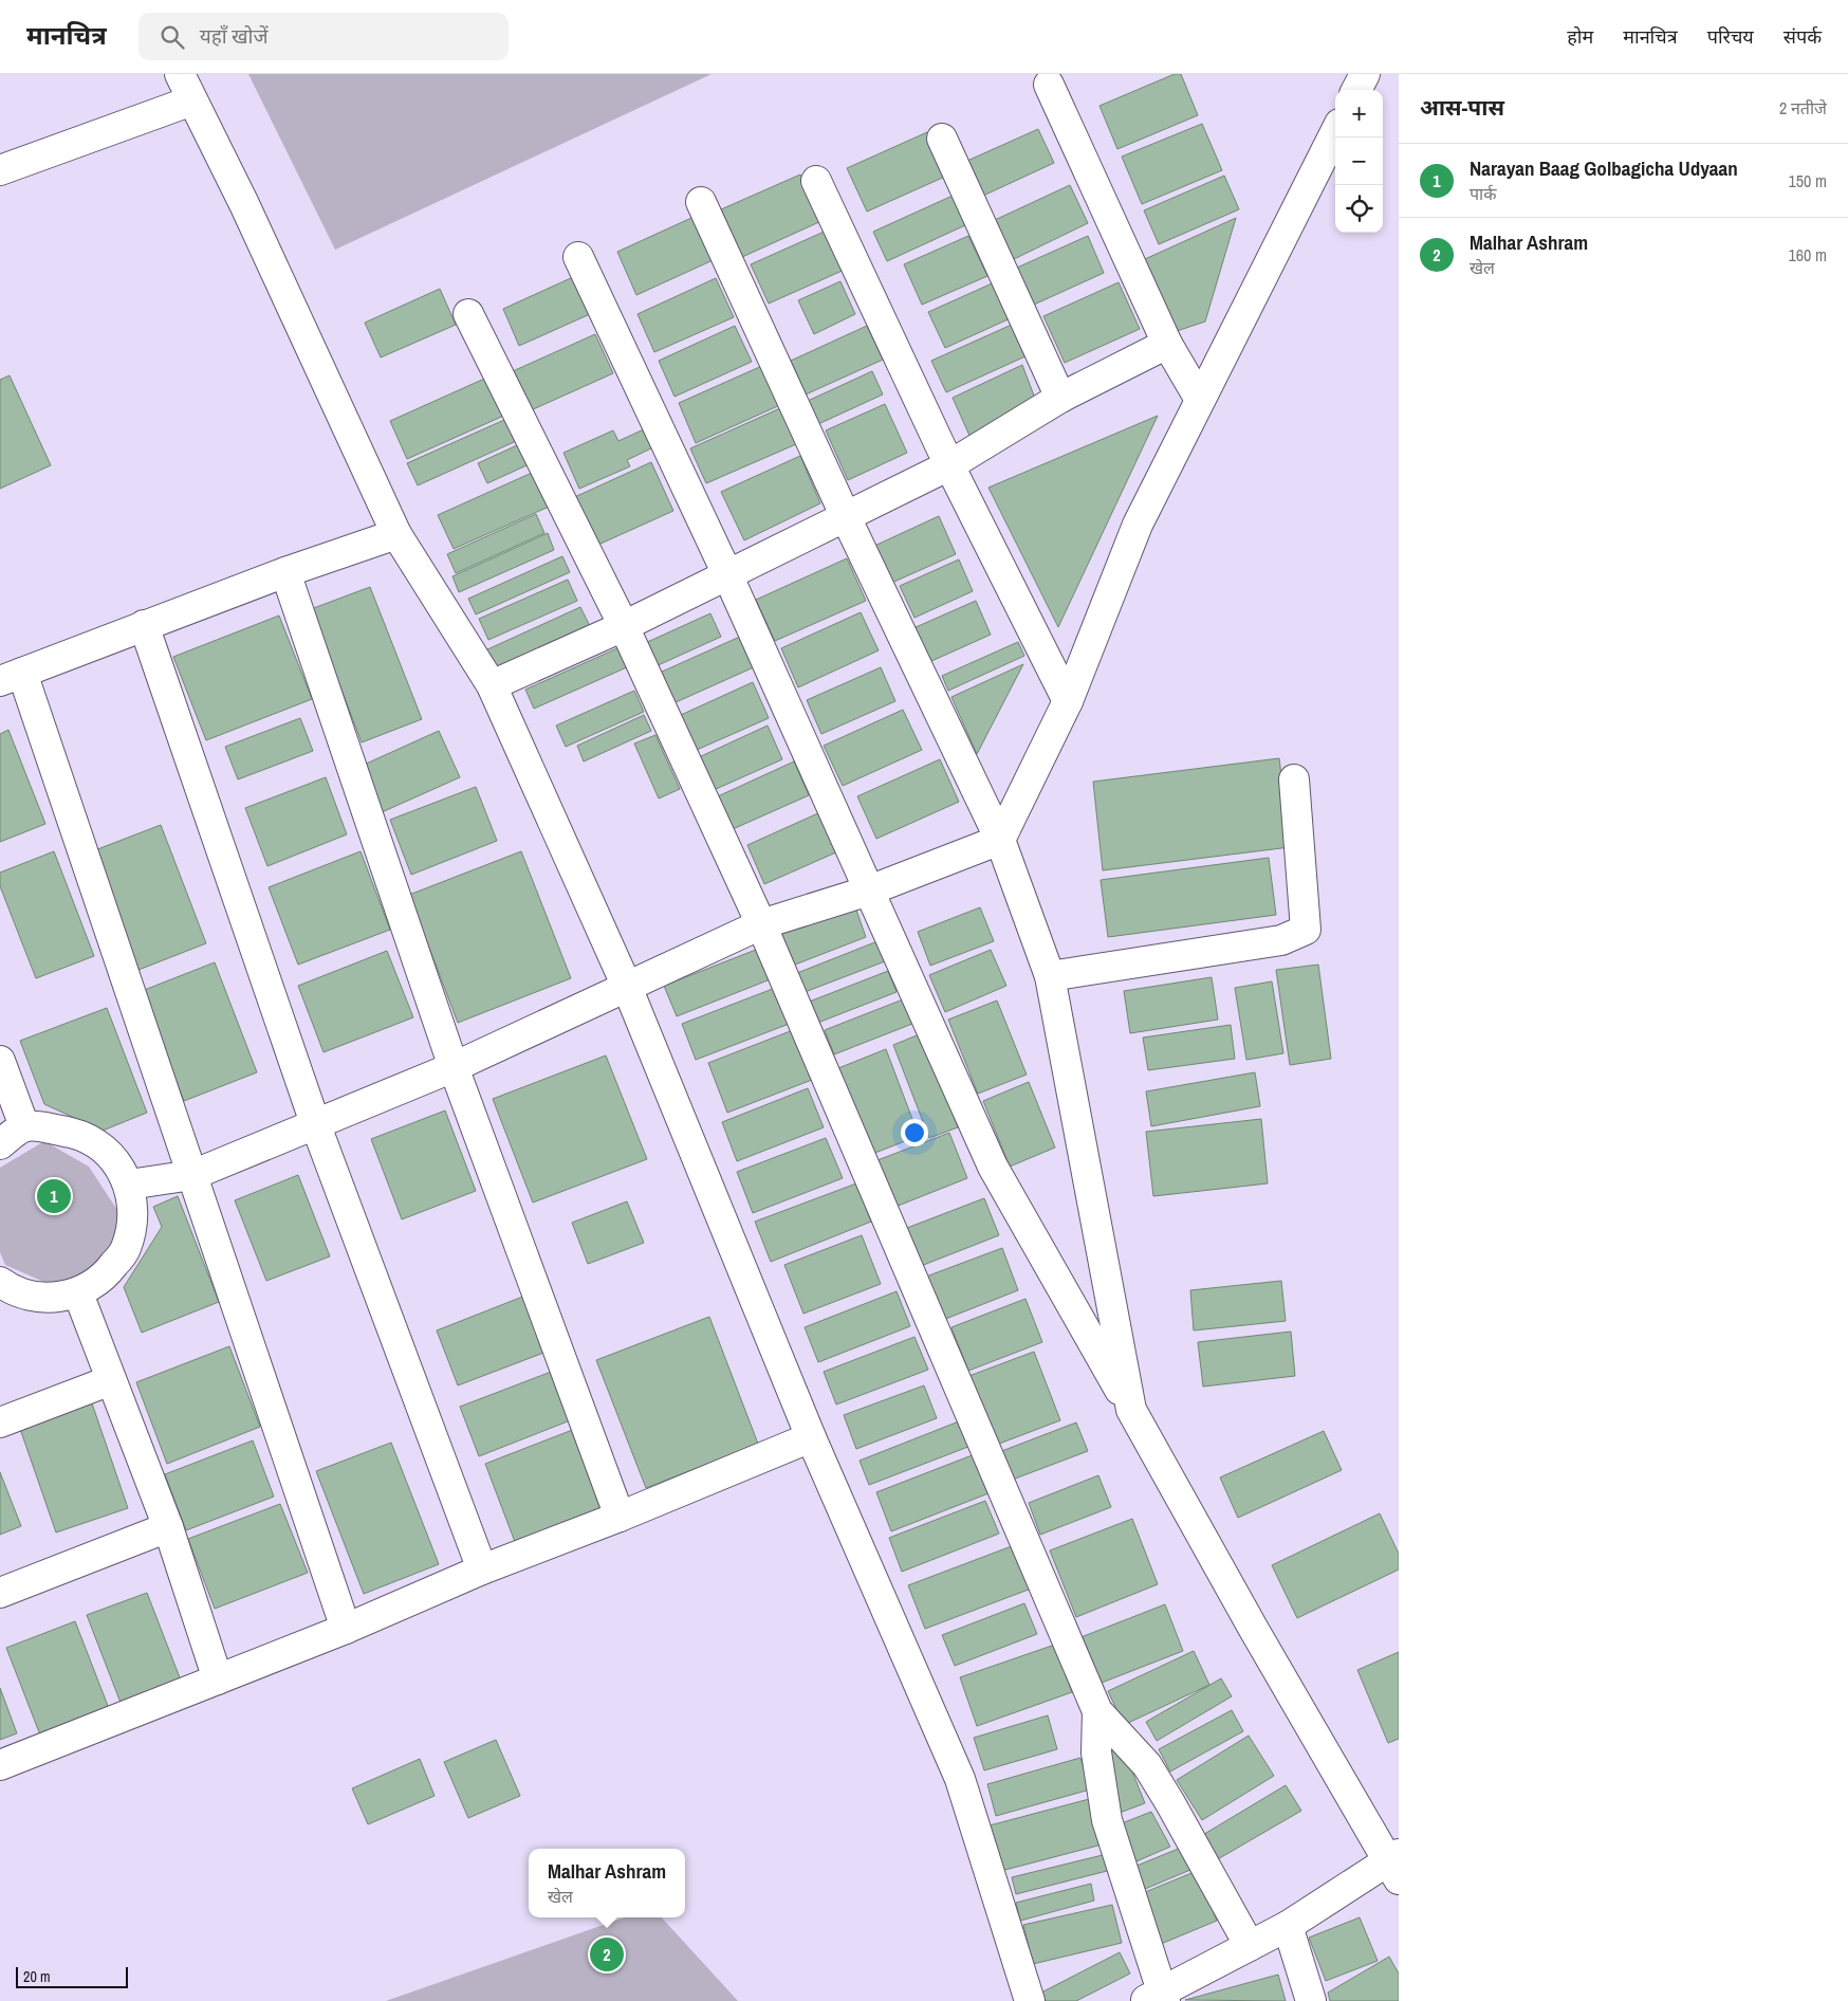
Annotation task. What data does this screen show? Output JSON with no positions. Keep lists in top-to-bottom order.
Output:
{
  "scale_bar": "20 m",
  "page": {
    "header": "मानचित्र",
    "search": "यहाँ खोजें",
    "nav": [
      "होम",
      "मानचित्र",
      "परिचय",
      "संपर्क"
    ],
    "heading": ["आस-पास", "2 नतीजे"],
    "map_buttons": ["+", "−"],
    "list": [
      {
        "mark": "1",
        "name": "Narayan Baag Golbagicha Udyaan",
        "note": "पार्क",
        "value": "150 m"
      },
      {
        "mark": "2",
        "name": "Malhar Ashram",
        "note": "खेल",
        "value": "160 m"
      }
    ],
    "pins": ["1", "2"],
    "popup": ["Malhar Ashram", "खेल"],
    "scale": "20 m"
  }
}
